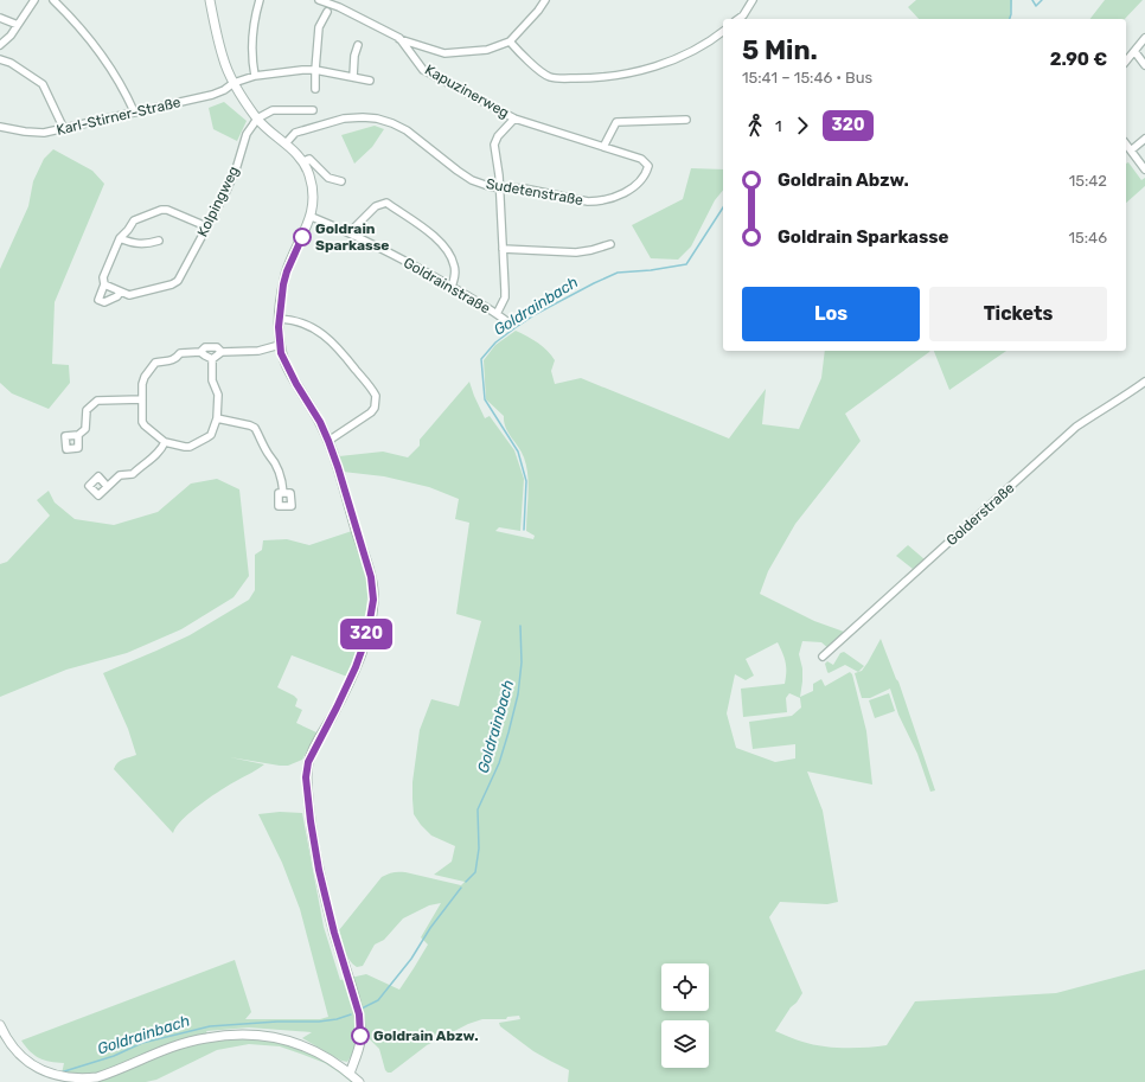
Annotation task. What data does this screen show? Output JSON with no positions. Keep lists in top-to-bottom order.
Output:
{
  "streets": {
    "street": [
      "Kapuzinerweg",
      "Karl-Stirner-Straße",
      "Sudetenstraße",
      "Kolpingweg",
      "Goldrainstraße",
      "Golderstraße"
    ]
  },
  "crossings": [
    ["Kapuzinerweg", "Sudetenstraße"]
  ],
  "water": ["Goldrainbach"],
  "places": ["Goldrain Sparkasse", "Goldrain Abzw."],
  "lines": ["bus line 320"],
  "page": {
    "on_map": "320",
    "heading": ["5 Min.", "15:41 – 15:46 · Bus", "2.90 €"],
    "legs": ["1", "320"],
    "list": [
      {
        "name": "Goldrain Abzw.",
        "value": "15:42"
      },
      {
        "name": "Goldrain Sparkasse",
        "value": "15:46"
      }
    ],
    "buttons": ["Los", "Tickets"]
  }
}
